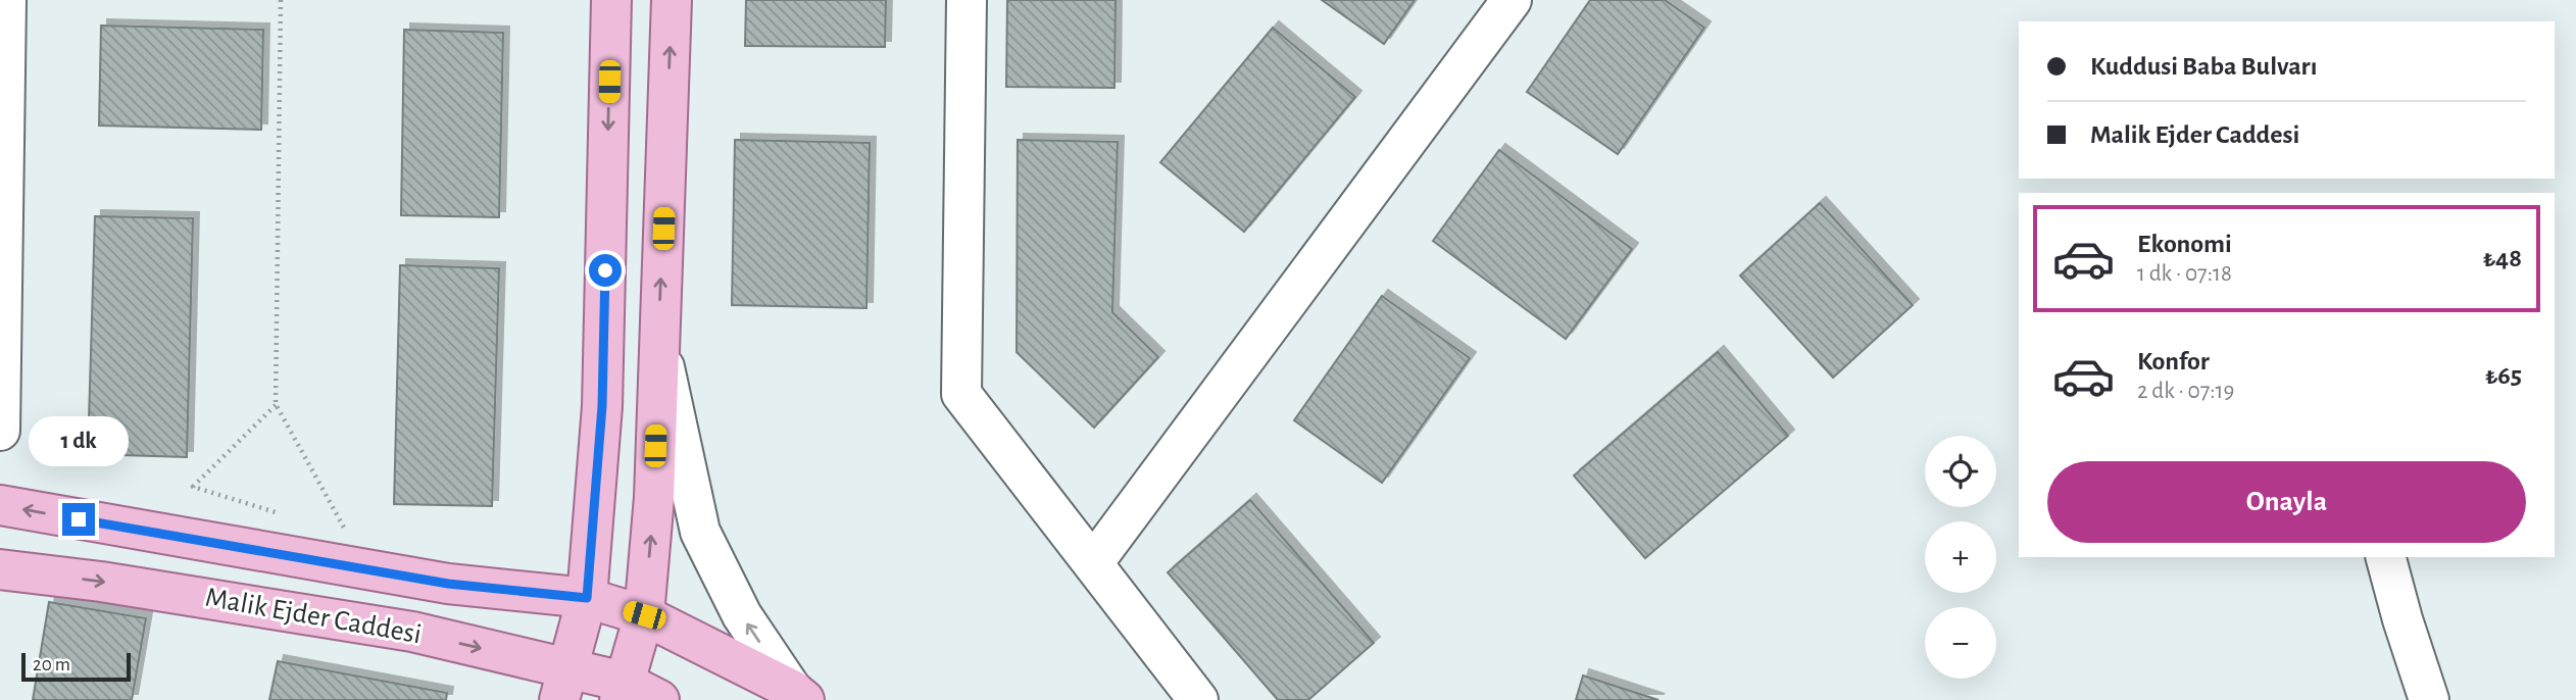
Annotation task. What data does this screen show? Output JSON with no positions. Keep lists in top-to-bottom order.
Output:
{
  "streets": {
    "main road": ["Malik Ejder Caddesi"]
  },
  "scale_bar": "20 m",
  "page": {
    "banner": ["Kuddusi Baba Bulvarı", "Malik Ejder Caddesi"],
    "list": [
      {
        "name": "Ekonomi",
        "note": "1 dk · 07:18",
        "value": "₺48"
      },
      {
        "name": "Konfor",
        "note": "2 dk · 07:19",
        "value": "₺65"
      }
    ],
    "bubble": "1 dk",
    "map_buttons": ["+", "−"],
    "buttons": "Onayla",
    "scale": "20 m"
  }
}
